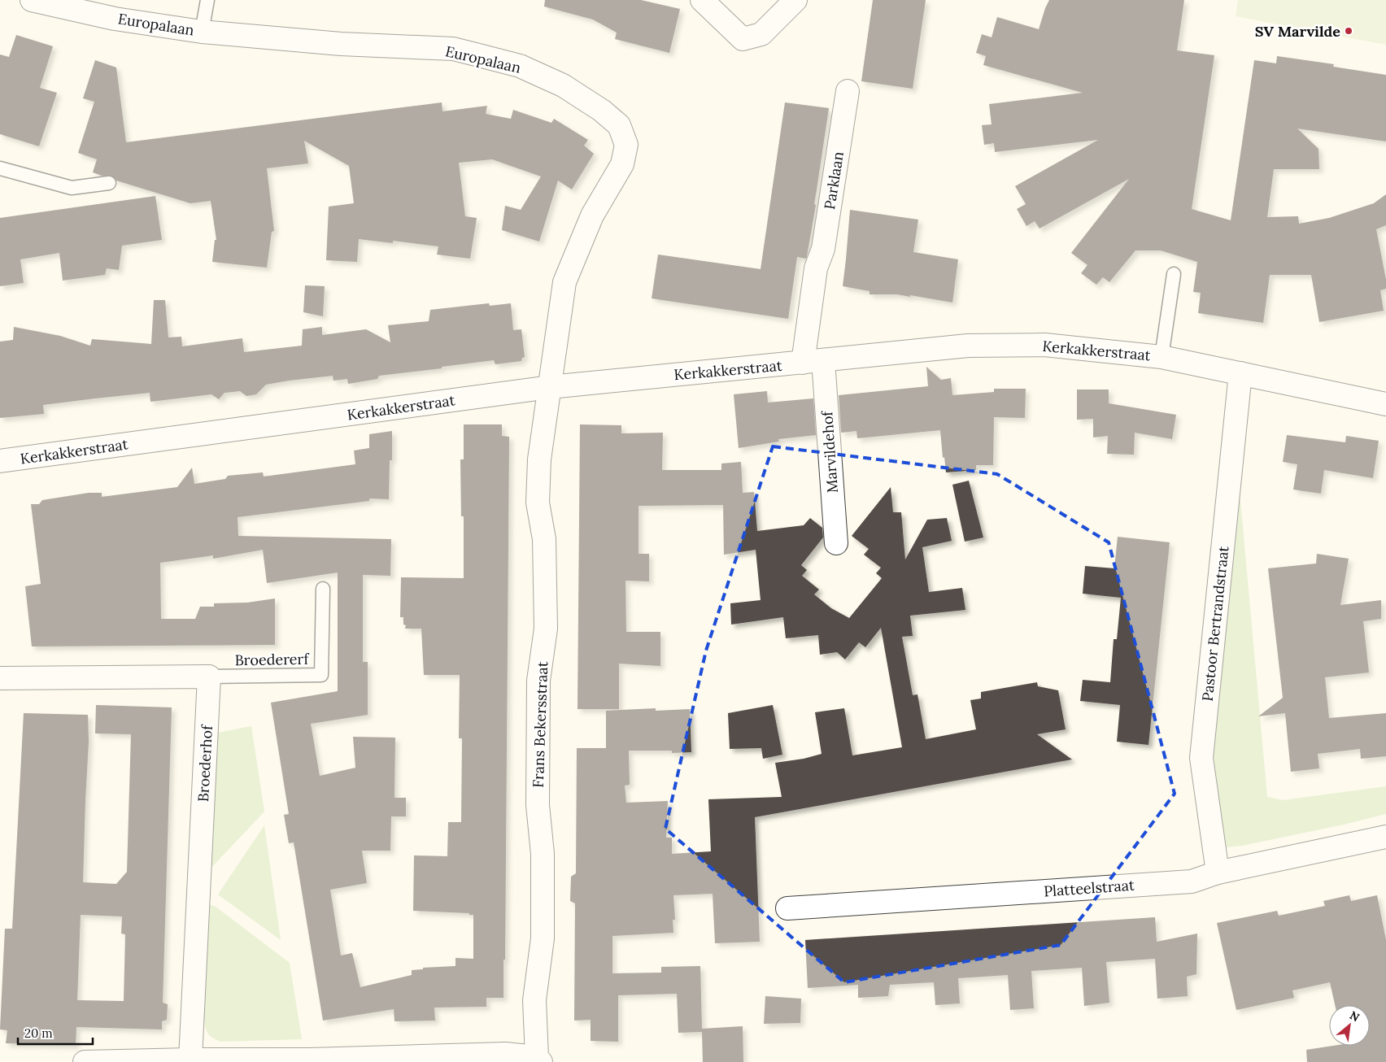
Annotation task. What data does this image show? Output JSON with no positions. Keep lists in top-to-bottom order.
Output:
{
  "streets": {
    "street": [
      "Europalaan",
      "Parklaan",
      "Kerkakkerstraat",
      "Marvildehof",
      "Pastoor Bertrandstraat",
      "Frans Bekersstraat",
      "Broederhof",
      "Platteelstraat"
    ],
    "lane": ["Broedererf"]
  },
  "crossings": [
    ["Europalaan", "Kerkakkerstraat"],
    ["Europalaan", "Frans Bekersstraat"],
    ["Parklaan", "Kerkakkerstraat"],
    ["Kerkakkerstraat", "Marvildehof"],
    ["Kerkakkerstraat", "Pastoor Bertrandstraat"],
    ["Kerkakkerstraat", "Frans Bekersstraat"],
    ["Pastoor Bertrandstraat", "Platteelstraat"],
    ["Broedererf", "Broederhof"]
  ],
  "places": ["SV Marvilde"],
  "scale_bar": "20 m",
  "north": "top right"
}
